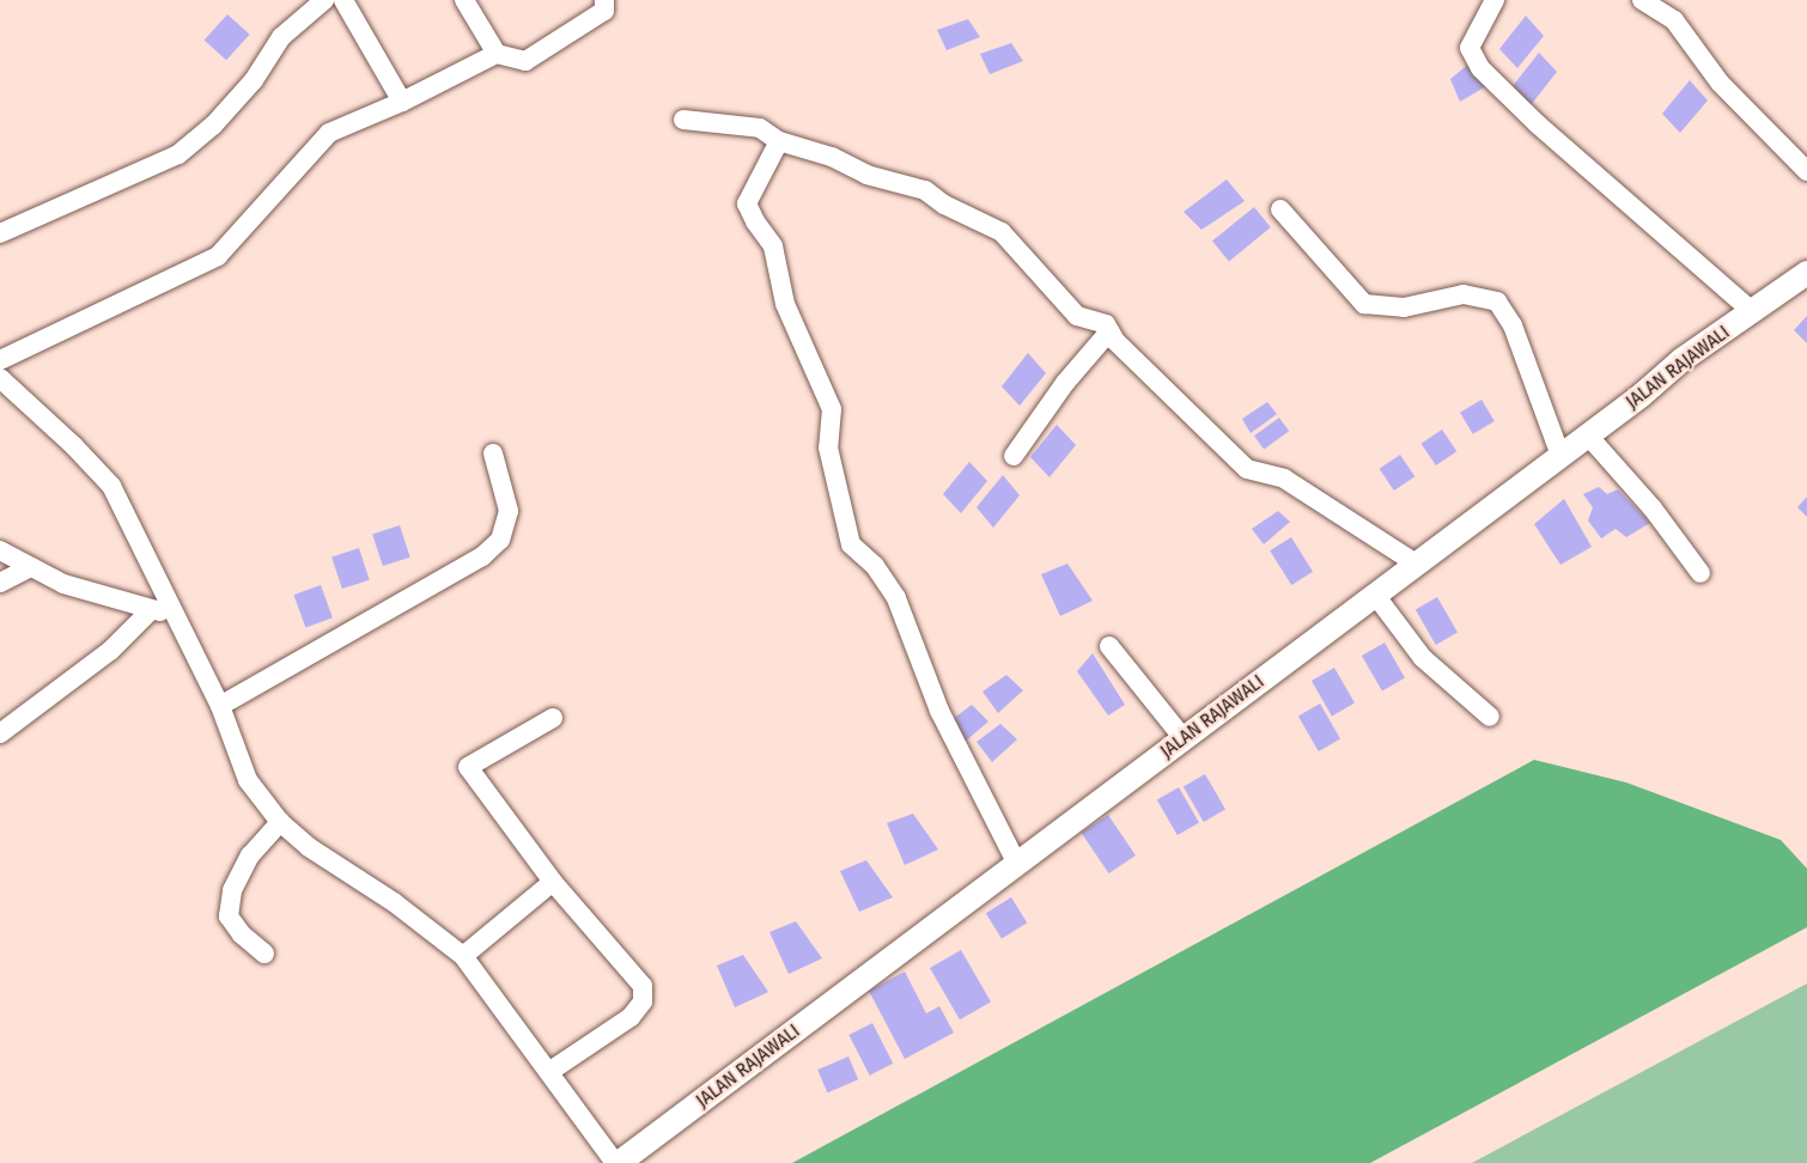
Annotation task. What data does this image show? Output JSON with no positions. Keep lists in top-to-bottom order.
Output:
{
  "streets": {
    "street": ["JALAN RAJAWALI"]
  }
}
